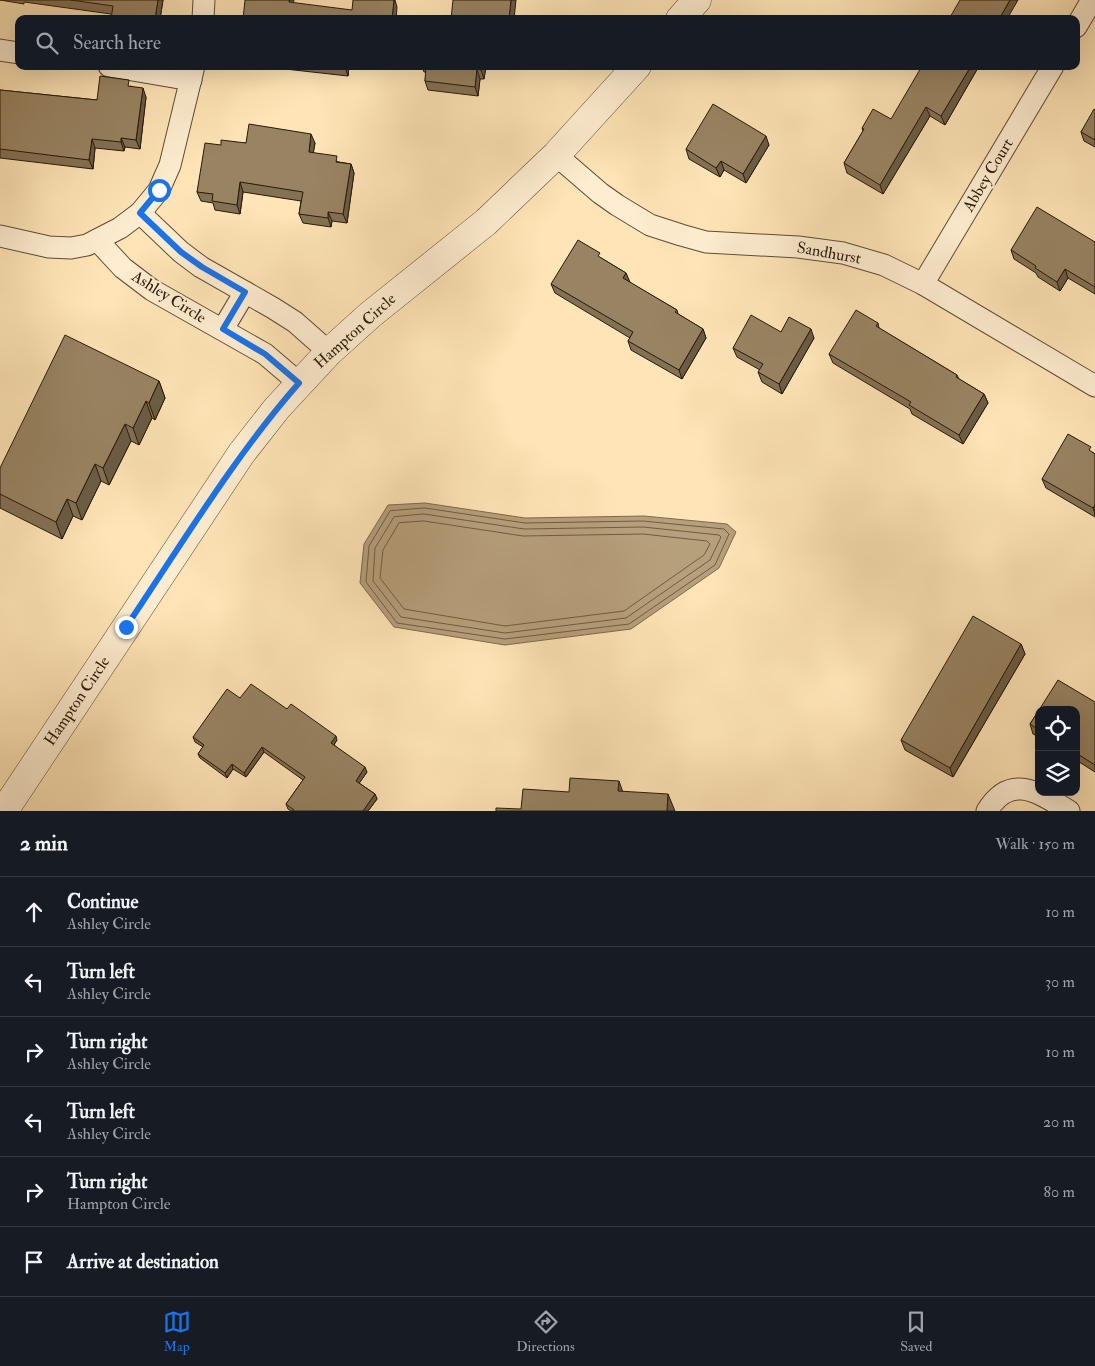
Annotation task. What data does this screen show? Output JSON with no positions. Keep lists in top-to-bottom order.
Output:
{
  "streets": {
    "street": [
      "Abbey Court",
      "Sandhurst",
      "Ashley Circle",
      "Hampton Circle"
    ]
  },
  "crossings": [
    ["Abbey Court", "Sandhurst"],
    ["Sandhurst", "Hampton Circle"],
    ["Ashley Circle", "Hampton Circle"]
  ],
  "page": {
    "search": "Search here",
    "heading": ["2 min", "Walk · 150 m"],
    "list": [
      ["Continue", "Ashley Circle", "10 m"],
      ["Turn left", "Ashley Circle", "30 m"],
      ["Turn right", "Ashley Circle", "10 m"],
      ["Turn left", "Ashley Circle", "20 m"],
      ["Turn right", "Hampton Circle", "80 m"],
      "Arrive at destination"
    ],
    "nav": ["Map", "Directions", "Saved"]
  }
}
